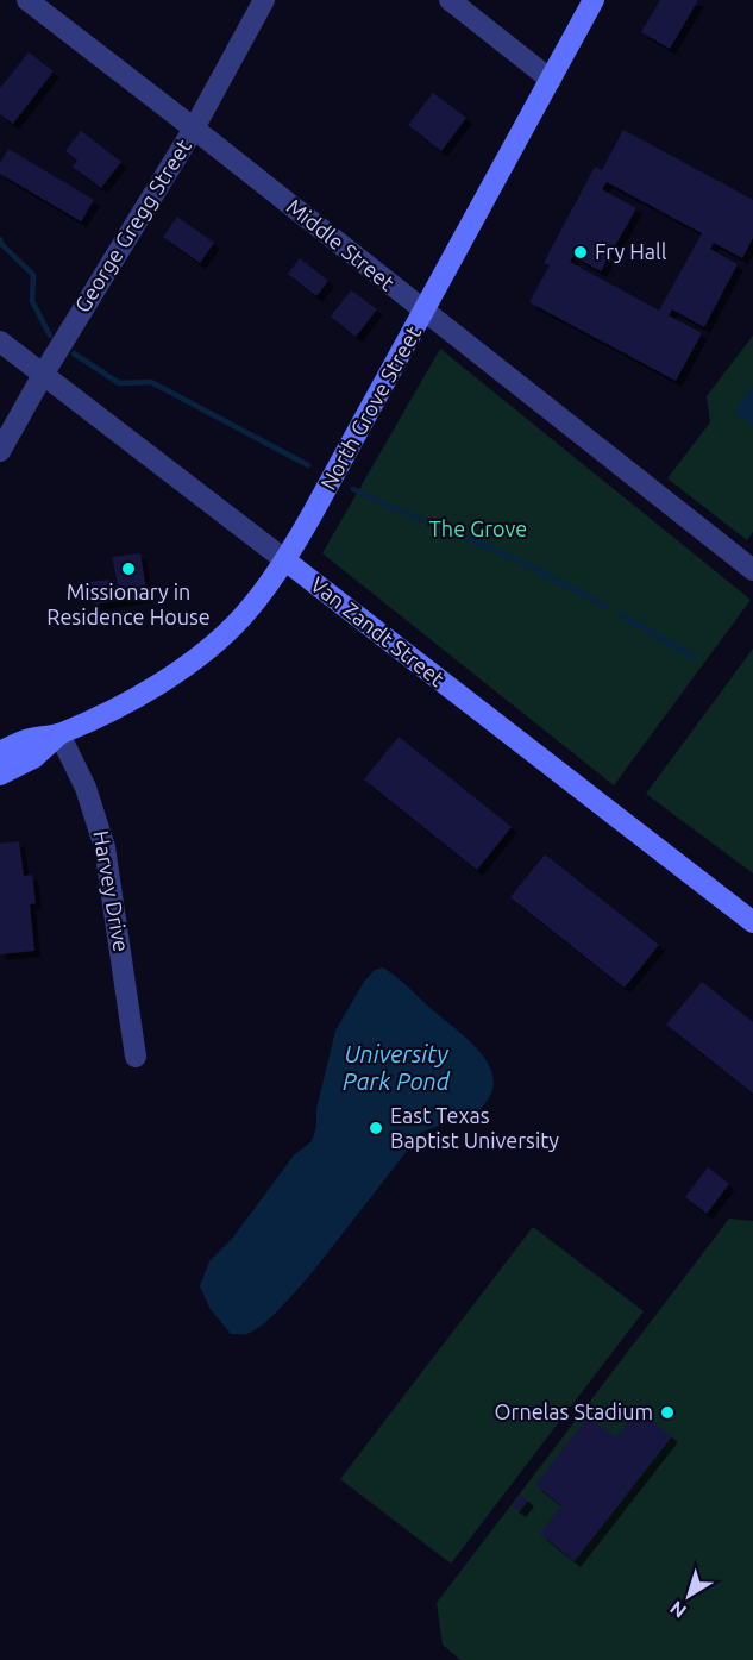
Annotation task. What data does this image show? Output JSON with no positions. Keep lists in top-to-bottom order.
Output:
{
  "streets": {
    "main road": ["North Grove Street", "Van Zandt Street"],
    "street": ["George Gregg Street", "Middle Street", "Harvey Drive"]
  },
  "crossings": [
    ["George Gregg Street", "Middle Street"],
    ["George Gregg Street", "Van Zandt Street"],
    ["Middle Street", "North Grove Street"],
    ["North Grove Street", "Van Zandt Street"],
    ["North Grove Street", "Harvey Drive"]
  ],
  "water": ["University Park Pond"],
  "parks": ["The Grove"],
  "places": [
    "Fry Hall",
    "Missionary in Residence House",
    "East Texas Baptist University",
    "Ornelas Stadium"
  ],
  "north": "bottom left"
}
